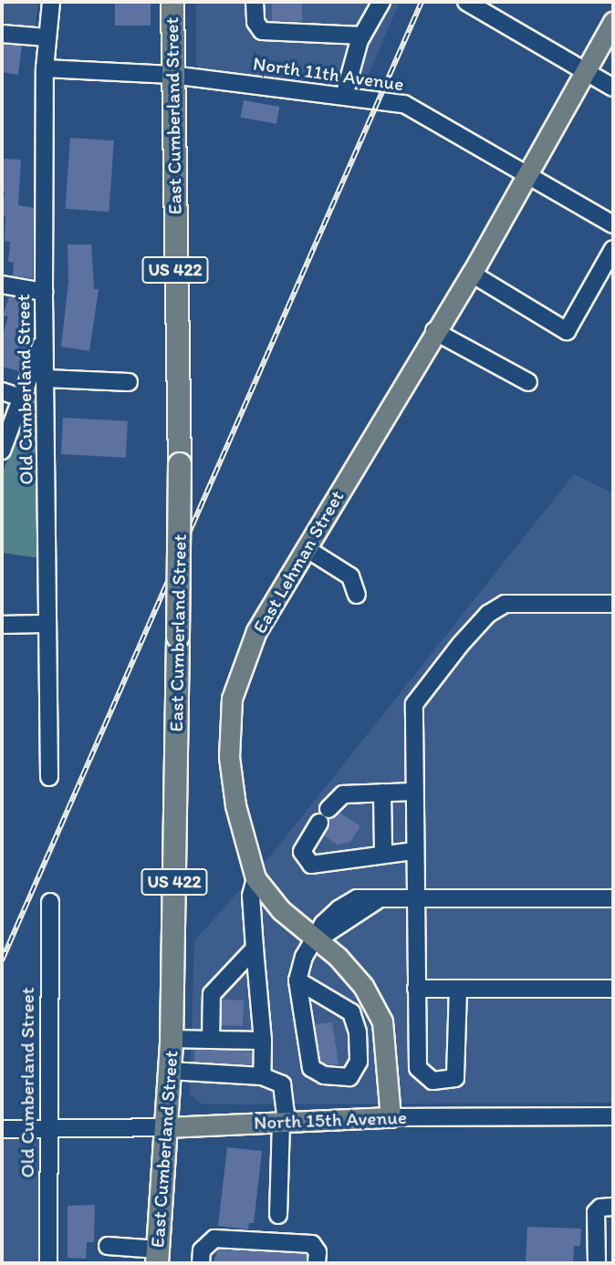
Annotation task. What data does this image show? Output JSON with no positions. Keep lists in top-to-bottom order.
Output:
{
  "streets": {
    "highway": ["East Cumberland Street", "US 422"],
    "main road": ["East Lehman Street", "North 15th Avenue"],
    "street": ["North 11th Avenue", "Old Cumberland Street"]
  },
  "crossings": [
    ["North 11th Avenue", "East Cumberland Street"],
    ["North 11th Avenue", "Old Cumberland Street"],
    ["North 11th Avenue", "East Lehman Street"],
    ["East Cumberland Street", "North 15th Avenue"],
    ["Old Cumberland Street", "North 15th Avenue"],
    ["East Lehman Street", "North 15th Avenue"]
  ]
}
